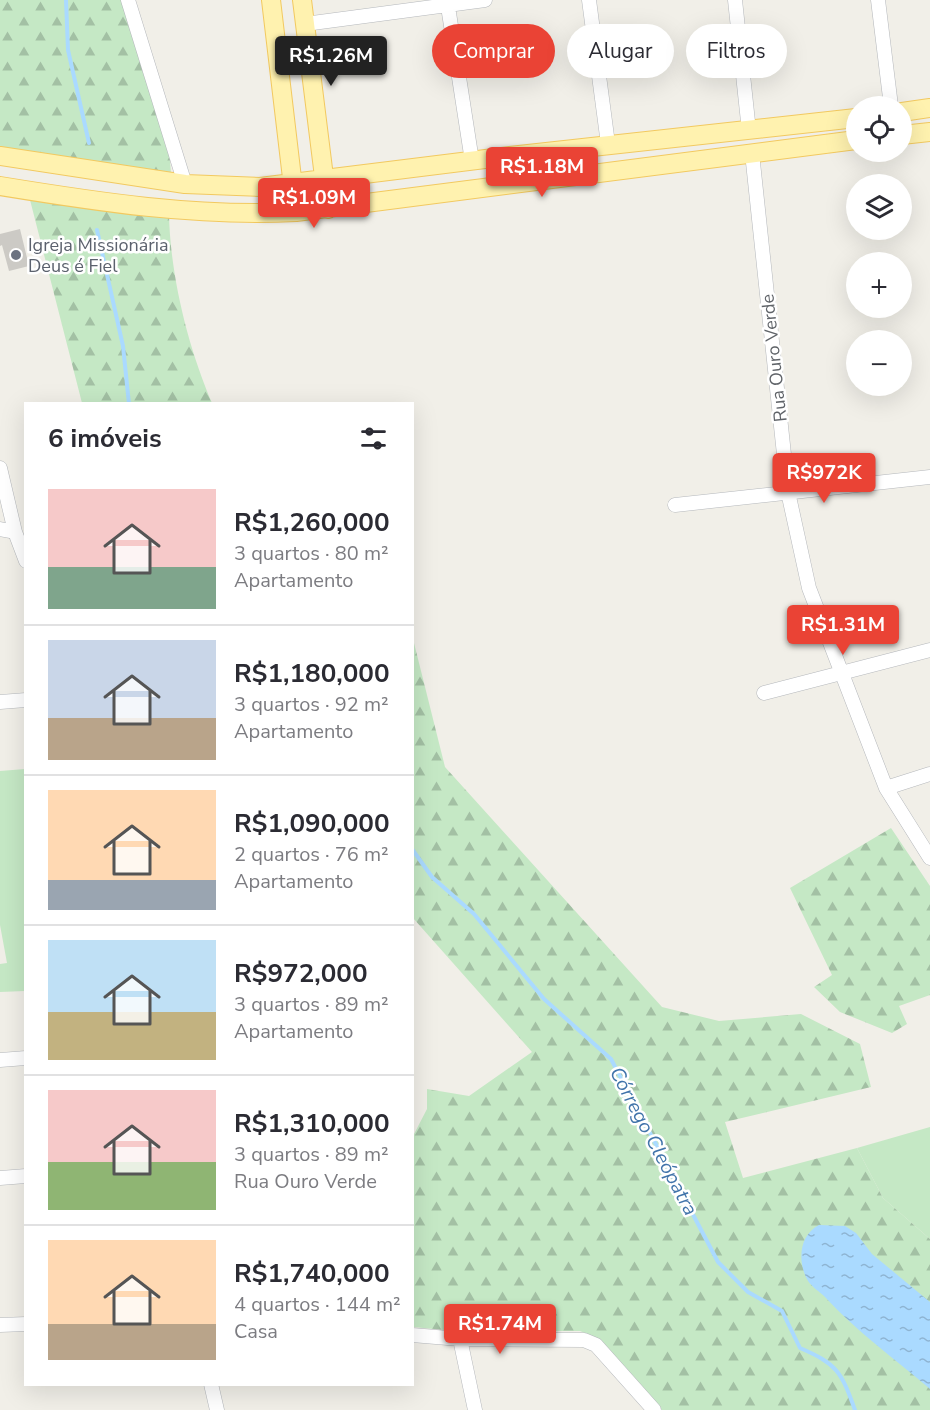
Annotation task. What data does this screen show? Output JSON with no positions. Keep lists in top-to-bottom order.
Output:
{
  "streets": {
    "street": ["Rua Ouro Verde"]
  },
  "water": ["Córrego Cleópatra"],
  "places": ["Igreja Missionária Deus é Fiel"],
  "page": {
    "chip": ["Comprar", "Alugar", "Filtros"],
    "price": [
      "R$1.26M",
      "R$1.18M",
      "R$1.09M",
      "R$972K",
      "R$1.31M",
      "R$1.74M"
    ],
    "map_buttons": ["+", "−"],
    "heading": "6 imóveis",
    "list": [
      {
        "name": "R$1,260,000",
        "note": "3 quartos · 80 m² · Apartamento"
      },
      {
        "name": "R$1,180,000",
        "note": "3 quartos · 92 m² · Apartamento"
      },
      {
        "name": "R$1,090,000",
        "note": "2 quartos · 76 m² · Apartamento"
      },
      {
        "name": "R$972,000",
        "note": "3 quartos · 89 m² · Apartamento"
      },
      {
        "name": "R$1,310,000",
        "note": "3 quartos · 89 m² · Rua Ouro Verde"
      },
      {
        "name": "R$1,740,000",
        "note": "4 quartos · 144 m² · Casa"
      }
    ]
  }
}
